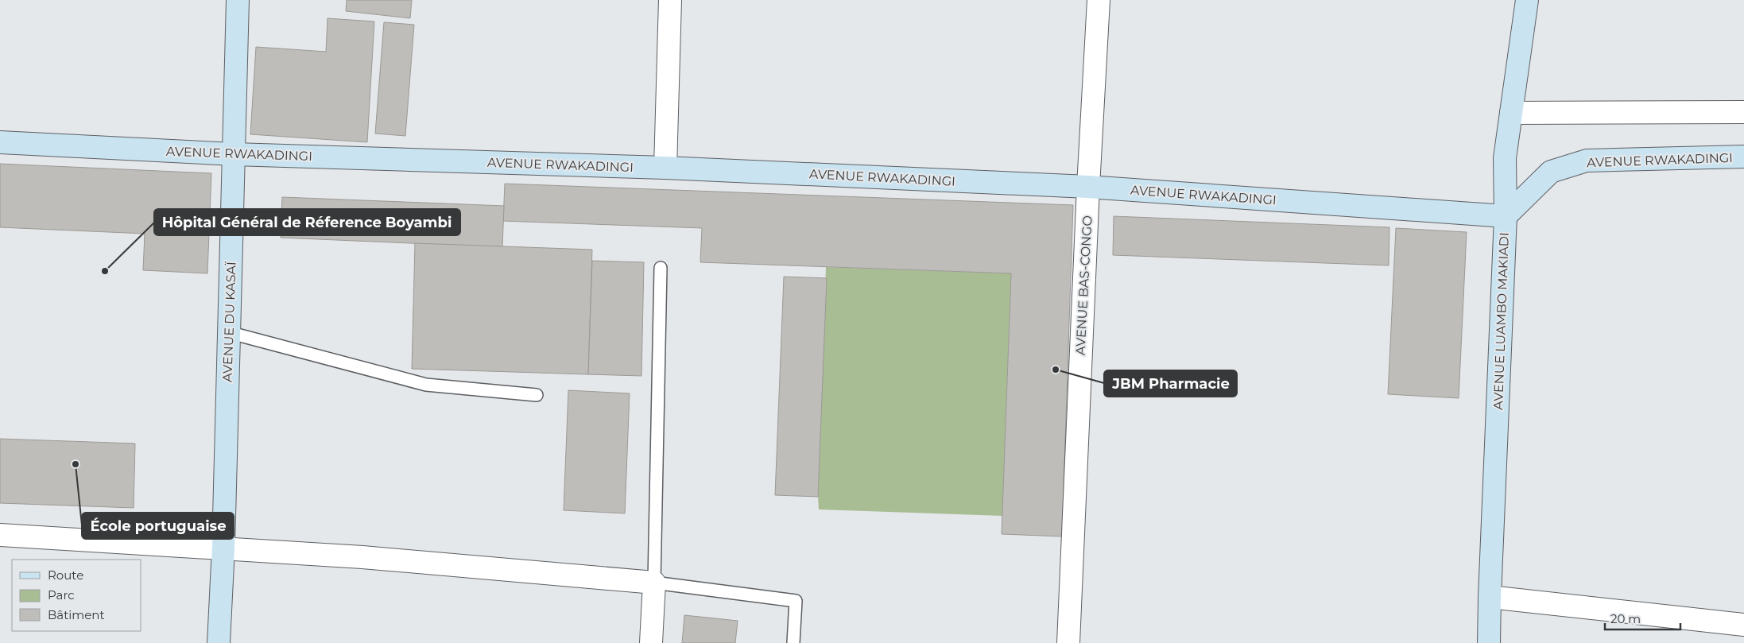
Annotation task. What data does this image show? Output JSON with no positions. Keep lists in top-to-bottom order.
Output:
{
  "streets": {
    "street": [
      "AVENUE RWAKADINGI",
      "AVENUE BAS-CONGO",
      "AVENUE LUAMBO MAKIADI",
      "AVENUE DU KASAÏ"
    ]
  },
  "crossings": [
    ["AVENUE RWAKADINGI", "AVENUE BAS-CONGO"],
    ["AVENUE RWAKADINGI", "AVENUE LUAMBO MAKIADI"],
    ["AVENUE RWAKADINGI", "AVENUE DU KASAÏ"]
  ],
  "places": ["Hôpital Général de Réference Boyambi", "JBM Pharmacie", "École portuguaise"],
  "legend": ["Route", "Parc", "Bâtiment"],
  "scale_bar": "20 m"
}
